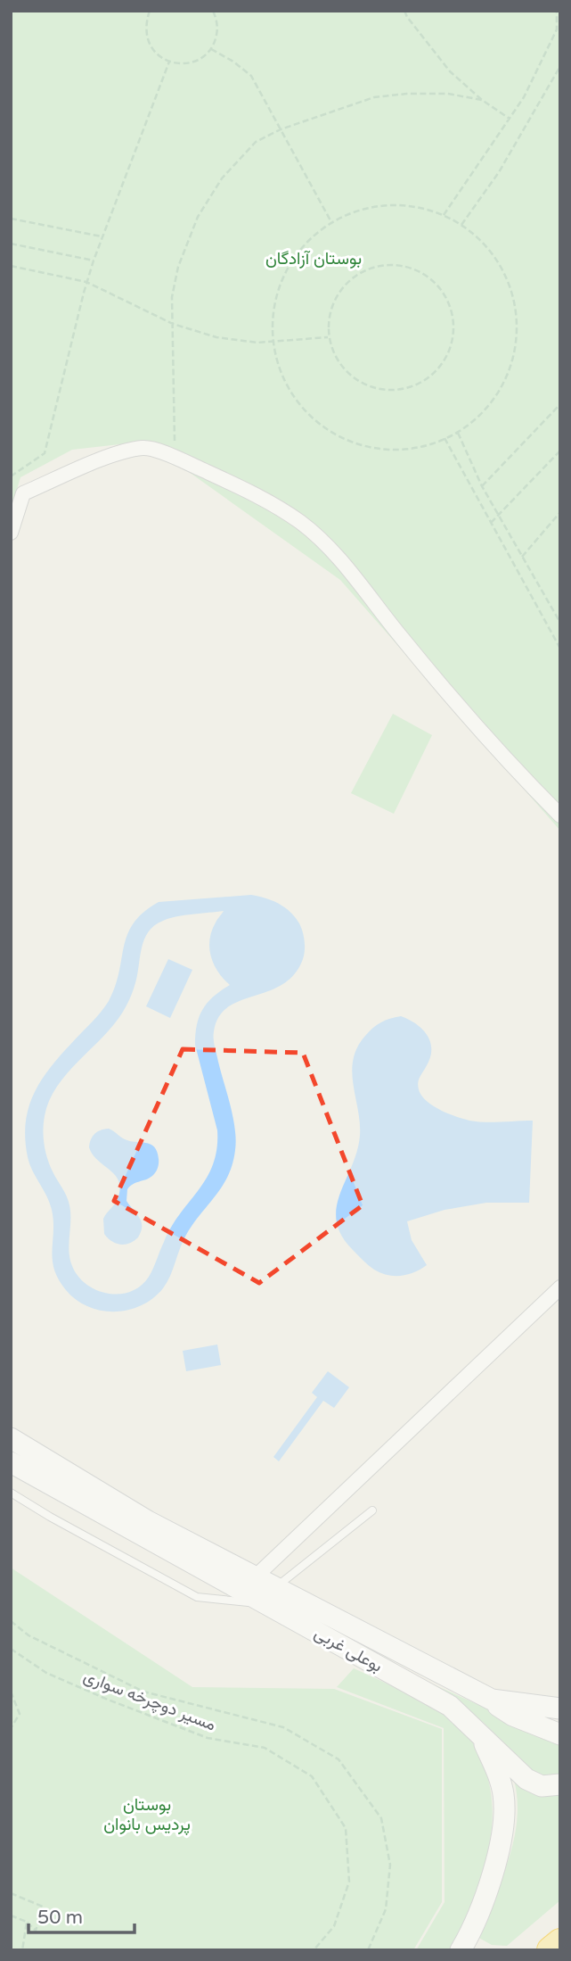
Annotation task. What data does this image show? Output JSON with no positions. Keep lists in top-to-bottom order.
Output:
{
  "streets": {
    "main road": ["بوعلی غربی"],
    "path": ["مسیر دوچرخه سواری"]
  },
  "parks": ["بوستان آزادگان", "بوستان پردیس بانوان"],
  "scale_bar": "50 m"
}
